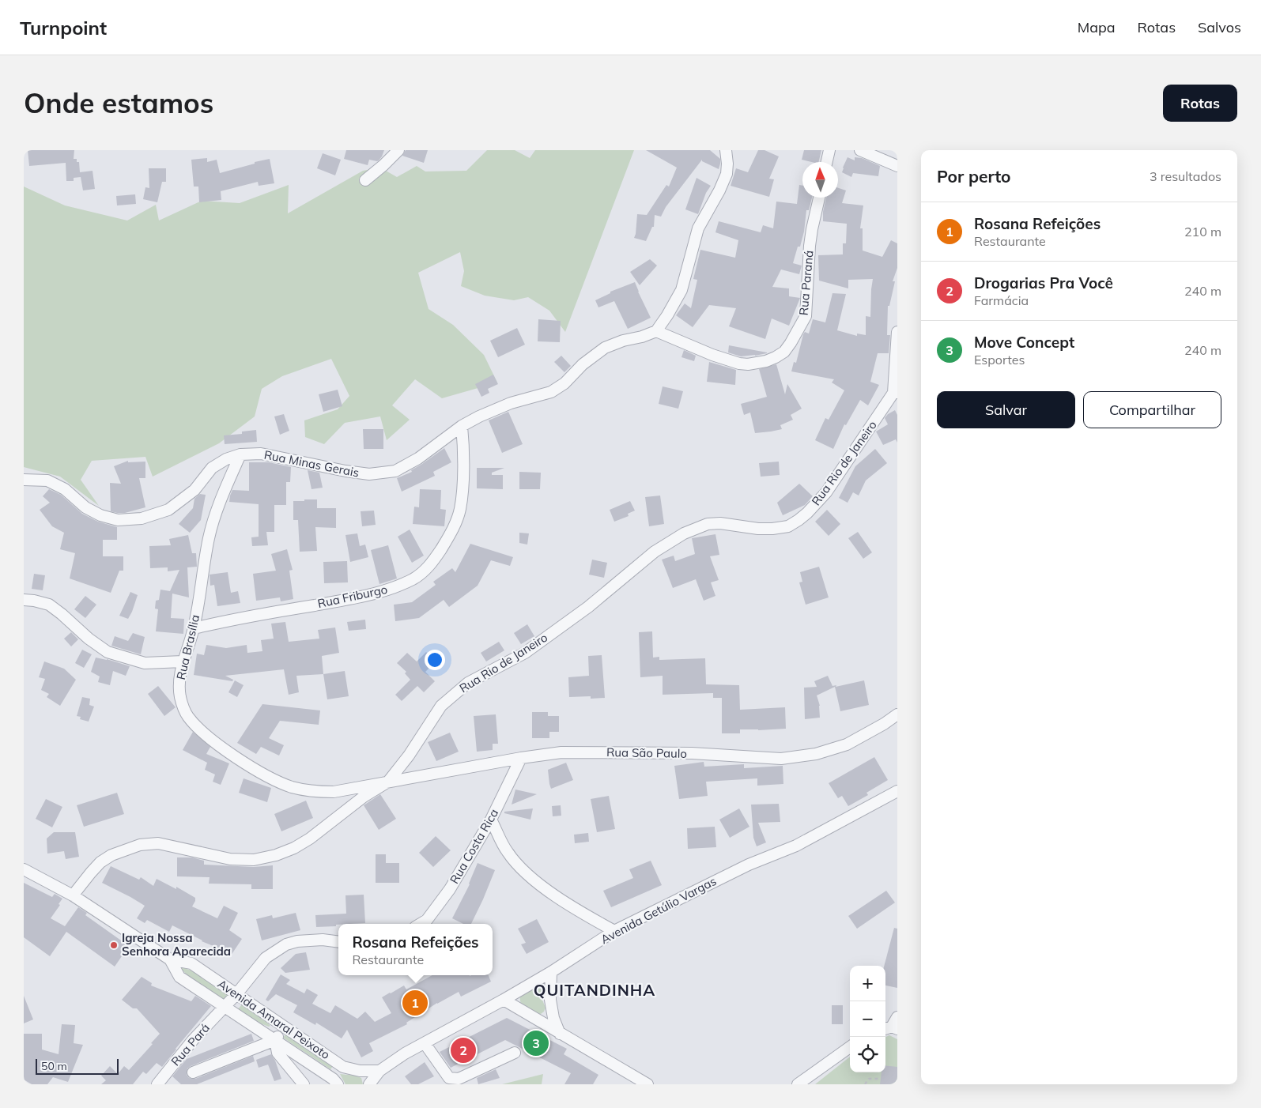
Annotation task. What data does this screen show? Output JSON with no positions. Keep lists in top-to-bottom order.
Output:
{
  "streets": {
    "street": [
      "Rua Paraná",
      "Rua Rio de Janeiro",
      "Rua Minas Gerais",
      "Rua Friburgo",
      "Rua Brasília",
      "Rua São Paulo",
      "Rua Costa Rica",
      "Avenida Getúlio Vargas",
      "Avenida Amaral Peixoto",
      "Rua Pará"
    ]
  },
  "crossings": [
    ["Rua Paraná", "Rua Minas Gerais"],
    ["Rua Rio de Janeiro", "Rua Brasília"],
    ["Rua Rio de Janeiro", "Rua São Paulo"],
    ["Rua Rio de Janeiro", "Avenida Amaral Peixoto"],
    ["Rua Minas Gerais", "Rua Friburgo"],
    ["Rua Minas Gerais", "Rua Brasília"],
    ["Rua Friburgo", "Rua Brasília"],
    ["Rua Brasília", "Rua São Paulo"],
    ["Rua São Paulo", "Rua Costa Rica"],
    ["Avenida Getúlio Vargas", "Avenida Amaral Peixoto"],
    ["Avenida Amaral Peixoto", "Rua Pará"]
  ],
  "districts": ["QUITANDINHA"],
  "places": ["Igreja Nossa Senhora Aparecida"],
  "scale_bar": "50 m",
  "north": "top",
  "page": {
    "header": "Turnpoint",
    "nav": ["Mapa", "Rotas", "Salvos"],
    "buttons": [
      "Rotas",
      ["Salvar", "Compartilhar"]
    ],
    "title": "Onde estamos",
    "heading": ["Por perto", "3 resultados"],
    "list": [
      {
        "mark": "1",
        "name": "Rosana Refeições",
        "note": "Restaurante",
        "value": "210 m"
      },
      {
        "mark": "2",
        "name": "Drogarias Pra Você",
        "note": "Farmácia",
        "value": "240 m"
      },
      {
        "mark": "3",
        "name": "Move Concept",
        "note": "Esportes",
        "value": "240 m"
      }
    ],
    "popup": ["Rosana Refeições", "Restaurante"],
    "map_buttons": ["+", "−"],
    "pins": ["1", "3", "2"],
    "scale": "50 m"
  }
}
